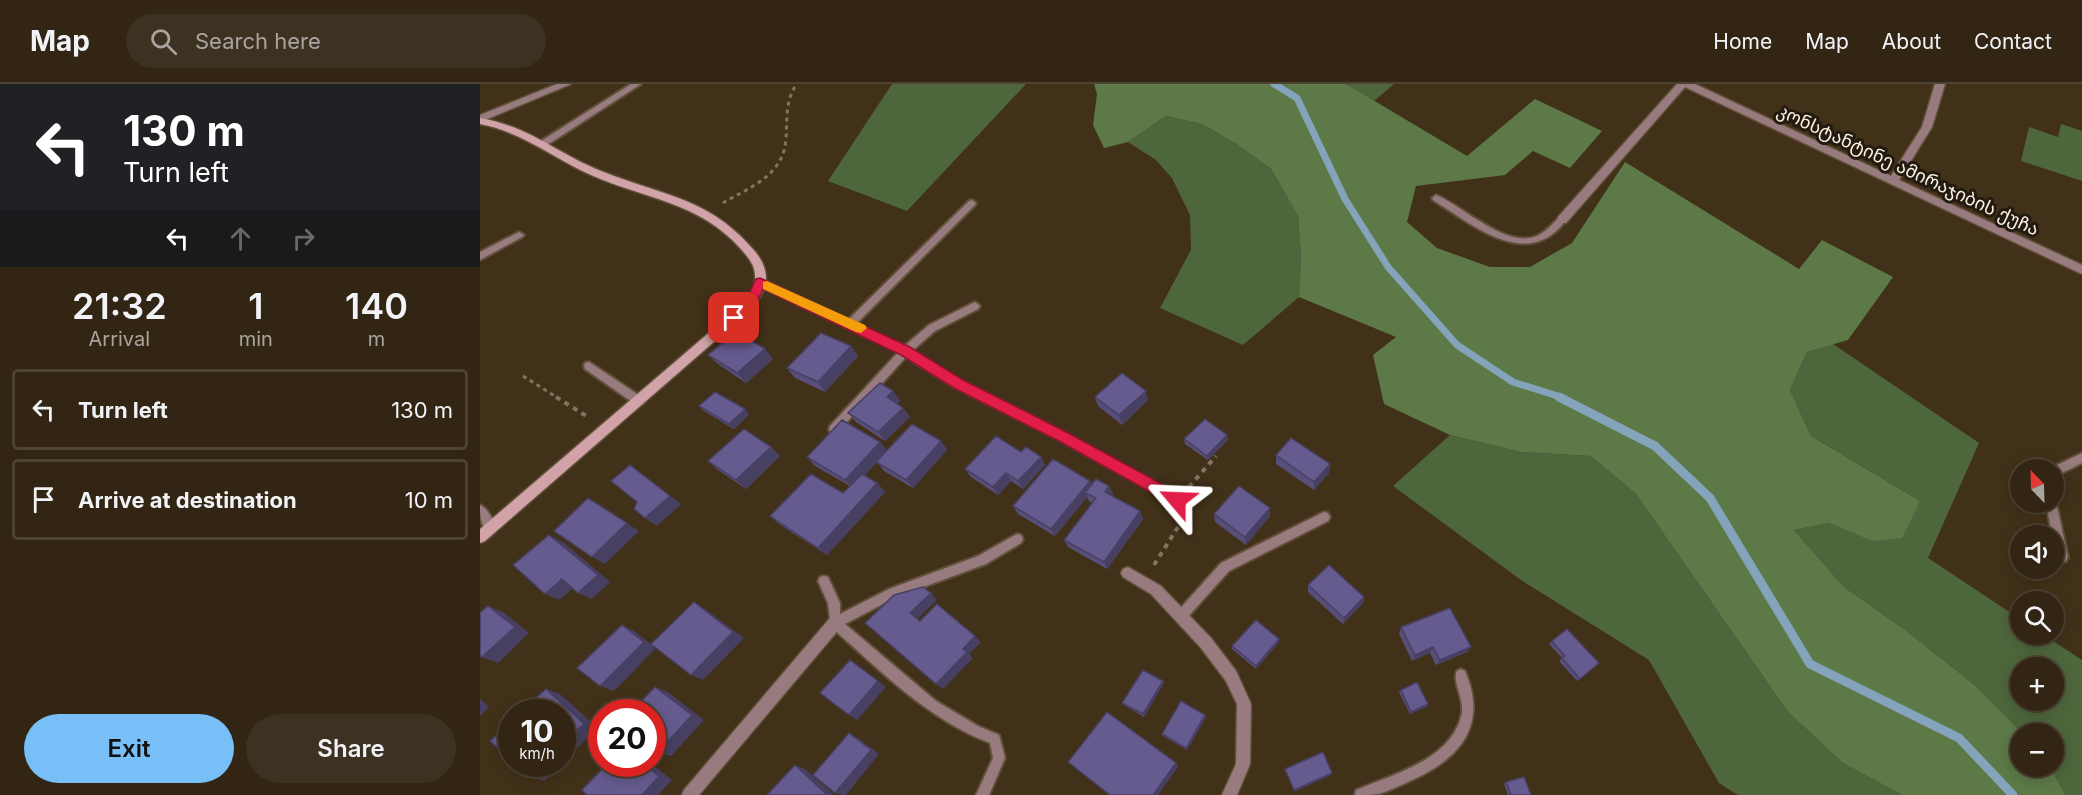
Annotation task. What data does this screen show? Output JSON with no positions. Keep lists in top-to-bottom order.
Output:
{
  "streets": {
    "street": ["კონსტანტინე ამირაჯიბის ქუჩა"]
  },
  "north": "top left",
  "page": {
    "header": "Map",
    "search": "Search here",
    "nav": [
      "Home",
      "Map",
      "About",
      "Contact"
    ],
    "turn": ["130 m", "Turn left"],
    "eta": [
      "21:32",
      "Arrival",
      "1",
      "min",
      "140",
      "m"
    ],
    "list": [
      {
        "name": "Turn left",
        "value": "130 m"
      },
      {
        "name": "Arrive at destination",
        "value": "10 m"
      }
    ],
    "map_buttons": ["+", "−"],
    "speed": "10 km/h",
    "limit": "20",
    "buttons": ["Exit", "Share"]
  }
}
